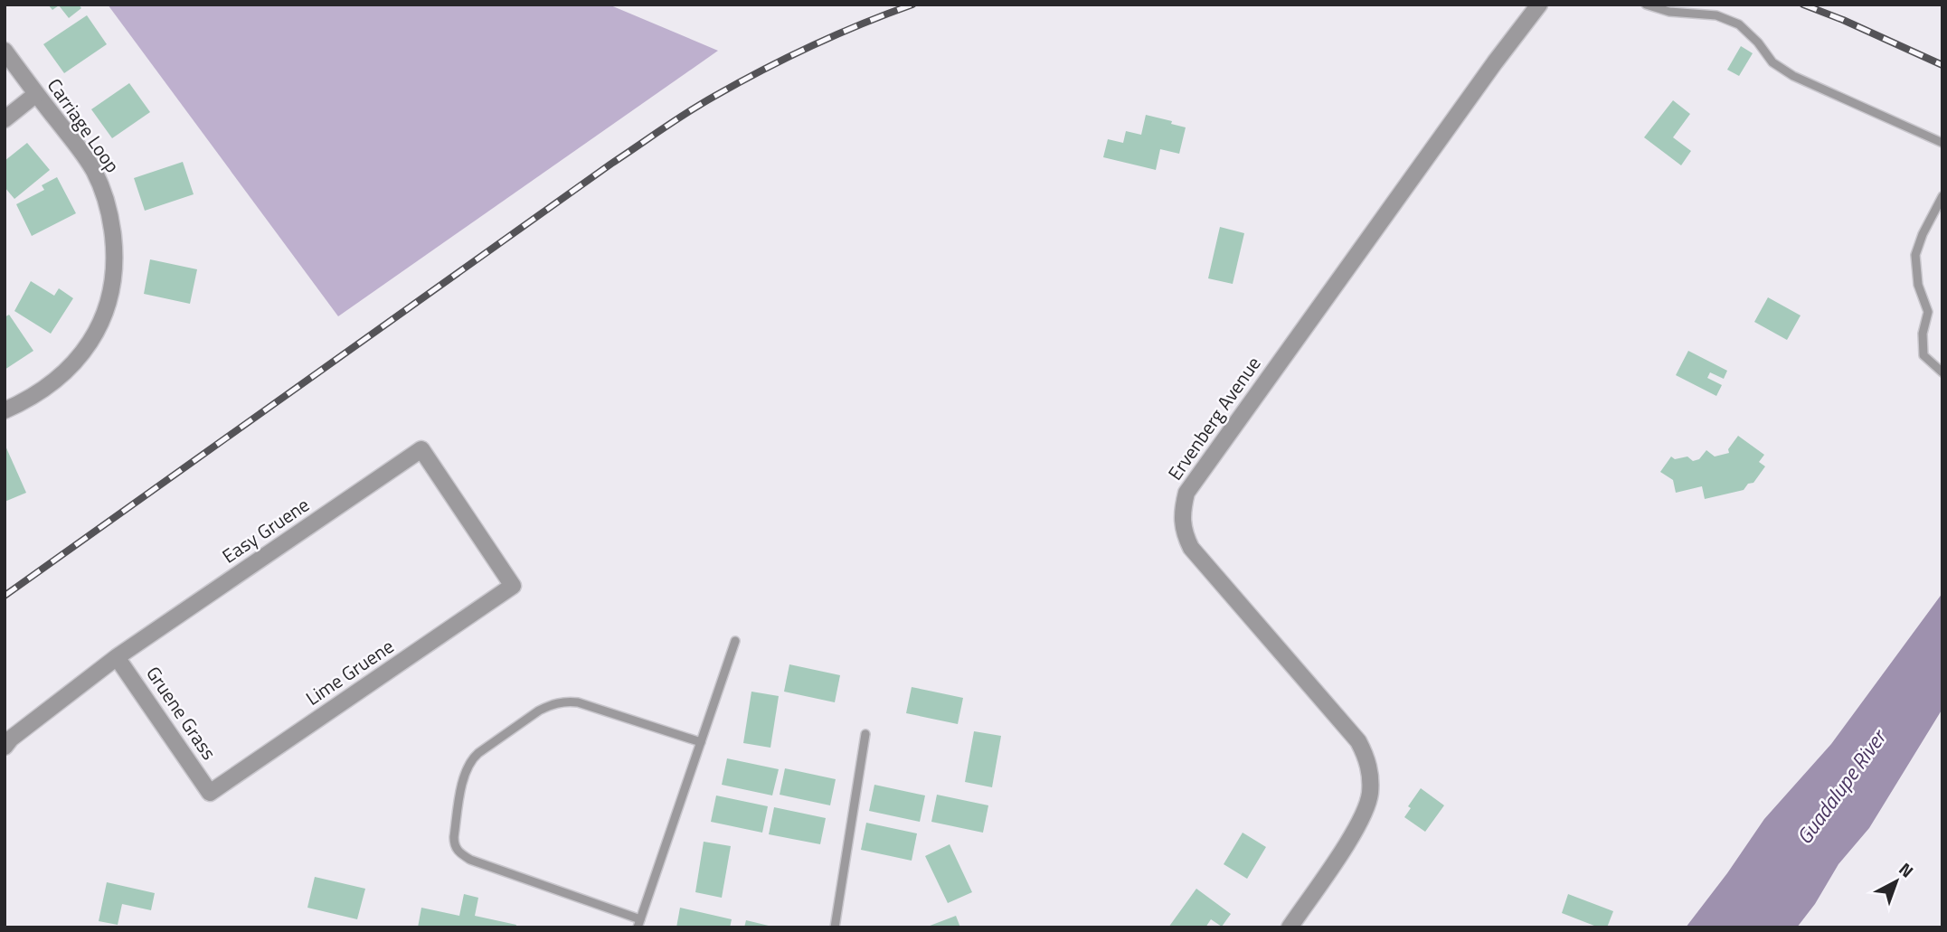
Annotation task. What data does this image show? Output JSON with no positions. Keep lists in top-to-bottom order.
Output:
{
  "streets": {
    "street": [
      "Carriage Loop",
      "Ervenberg Avenue",
      "Easy Gruene",
      "Lime Gruene",
      "Gruene Grass"
    ]
  },
  "crossings": [
    ["Easy Gruene", "Lime Gruene"],
    ["Easy Gruene", "Gruene Grass"],
    ["Lime Gruene", "Gruene Grass"]
  ],
  "water": ["Guadalupe River"],
  "north": "top right"
}
